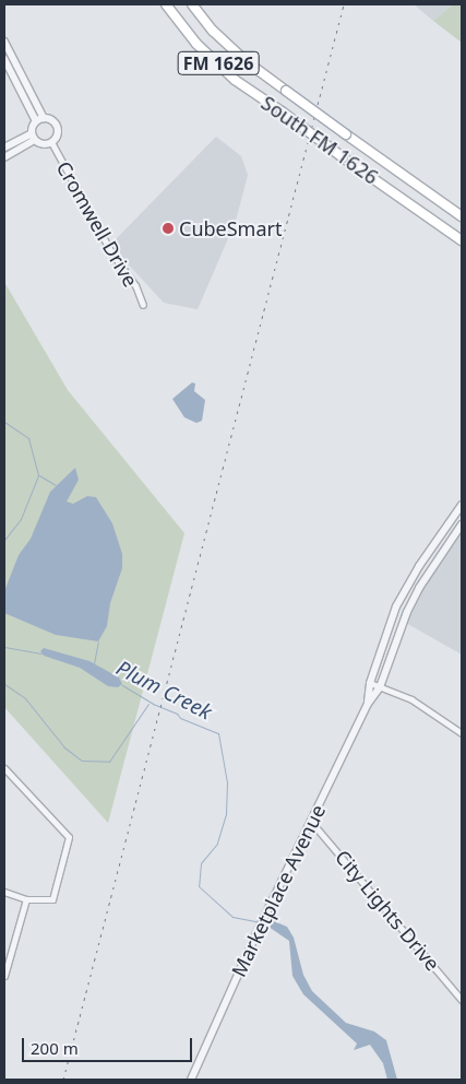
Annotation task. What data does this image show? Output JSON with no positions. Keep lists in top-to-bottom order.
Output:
{
  "streets": {
    "main road": ["FM 1626", "South FM 1626"],
    "street": ["Cromwell Drive", "Marketplace Avenue", "City Lights Drive"]
  },
  "crossings": [
    ["Marketplace Avenue", "City Lights Drive"]
  ],
  "water": ["Plum Creek"],
  "places": ["CubeSmart"],
  "scale_bar": "200 m"
}
